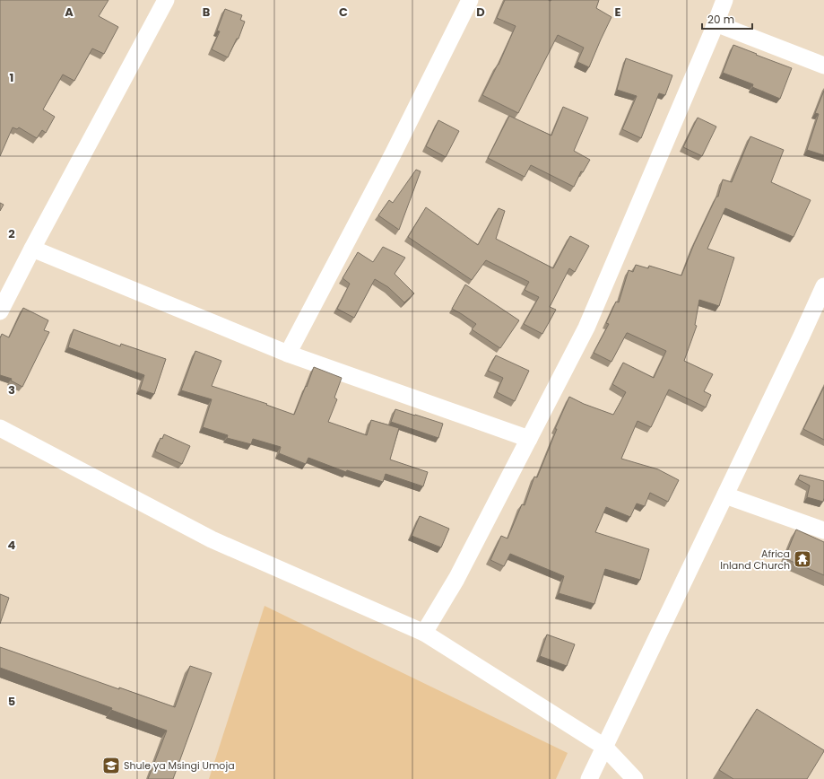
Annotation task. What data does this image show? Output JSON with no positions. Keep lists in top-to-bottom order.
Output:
{
  "places": {
    "temple": ["Africa Inland Church"],
    "school or university": ["Shule ya Msingi Umoja"]
  },
  "scale_bar": "20 m",
  "grid": {
    "columns": [
      "A",
      "B",
      "C",
      "D",
      "E"
    ],
    "rows": [
      "1",
      "2",
      "3",
      "4",
      "5"
    ]
  }
}
